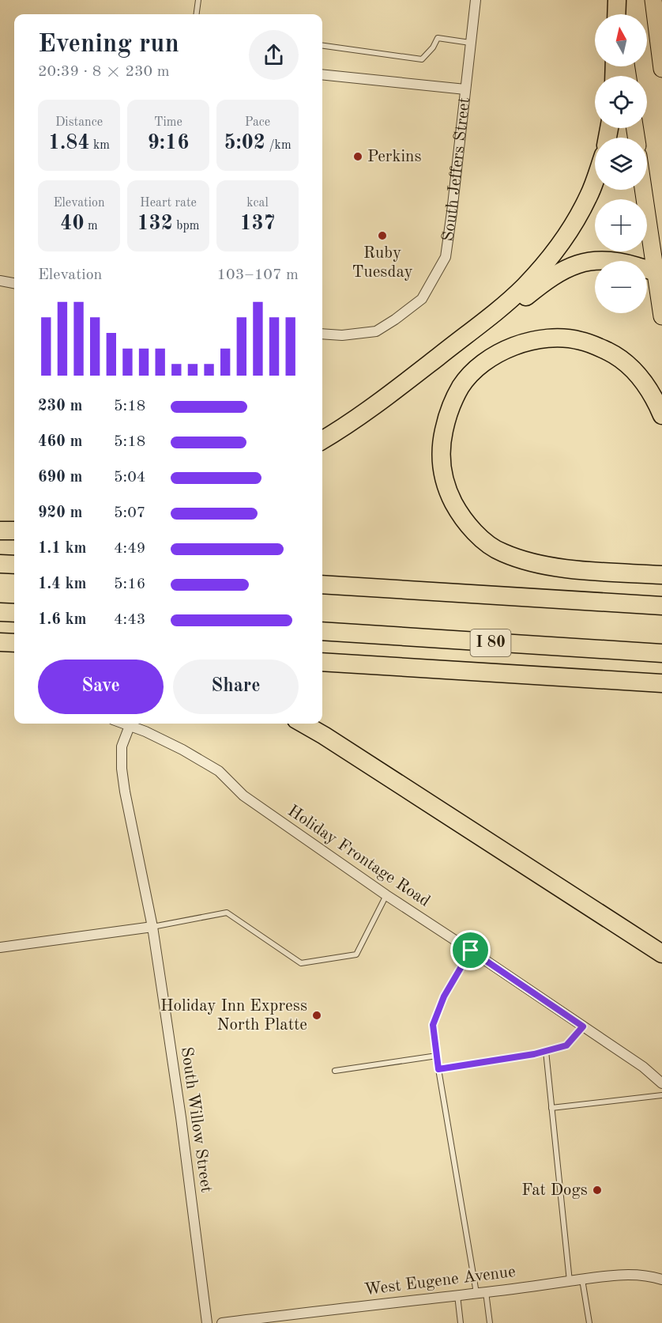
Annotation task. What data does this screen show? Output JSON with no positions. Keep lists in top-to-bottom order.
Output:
{
  "streets": {
    "highway": ["I 80"],
    "street": [
      "South Jeffers Street",
      "Holiday Frontage Road",
      "South Willow Street",
      "West Eugene Avenue"
    ]
  },
  "crossings": [
    ["Holiday Frontage Road", "South Willow Street"]
  ],
  "places": [
    "Perkins",
    "Ruby Tuesday",
    "Holiday Inn Express North Platte",
    "Fat Dogs"
  ],
  "north": "top",
  "page": {
    "map_buttons": ["+", "−"],
    "heading": ["Evening run", "20:39 · 8 × 230 m"],
    "stats": [
      ["Distance", "1.84 km"],
      ["Time", "9:16"],
      ["Pace", "5:02 /km"],
      ["Elevation", "40 m"],
      ["Heart rate", "132 bpm"],
      ["kcal", "137"]
    ],
    "chart": ["Elevation", "103–107 m"],
    "list": [
      {
        "name": "230 m",
        "note": "5:18"
      },
      {
        "name": "460 m",
        "note": "5:18"
      },
      {
        "name": "690 m",
        "note": "5:04"
      },
      {
        "name": "920 m",
        "note": "5:07"
      },
      {
        "name": "1.1 km",
        "note": "4:49"
      },
      {
        "name": "1.4 km",
        "note": "5:16"
      },
      {
        "name": "1.6 km",
        "note": "4:43"
      }
    ],
    "buttons": ["Save", "Share"]
  }
}
